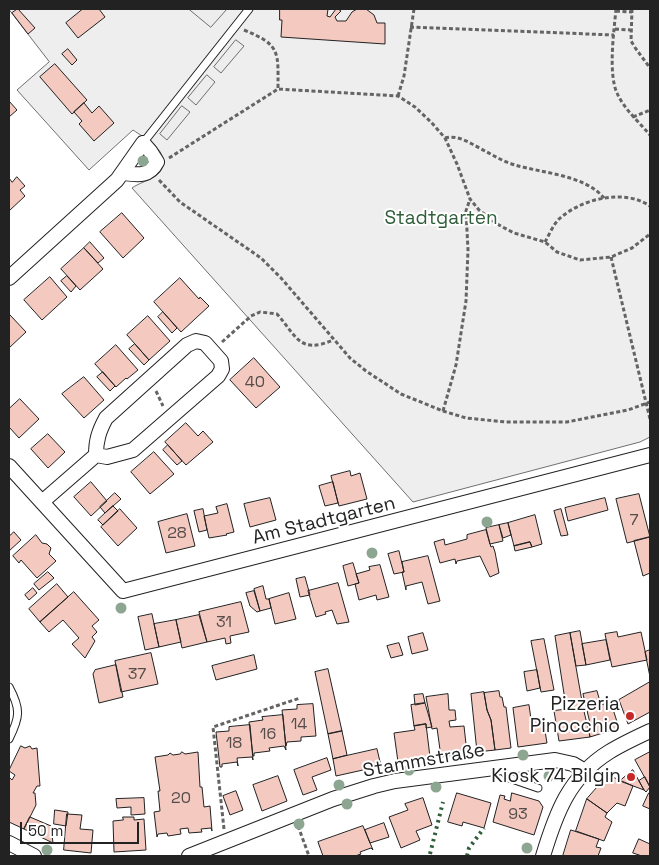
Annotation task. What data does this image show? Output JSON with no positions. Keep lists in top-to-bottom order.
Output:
{
  "streets": {
    "street": ["Am Stadtgarten", "Stammstraße"]
  },
  "parks": ["Stadtgarten"],
  "places": ["Pizzeria Pinocchio", "Kiosk 74 Bilgin"],
  "house_numbers": [
    "40",
    "7",
    "28",
    "31",
    "37",
    "14",
    "16",
    "18",
    "20",
    "93"
  ],
  "scale_bar": "50 m"
}
